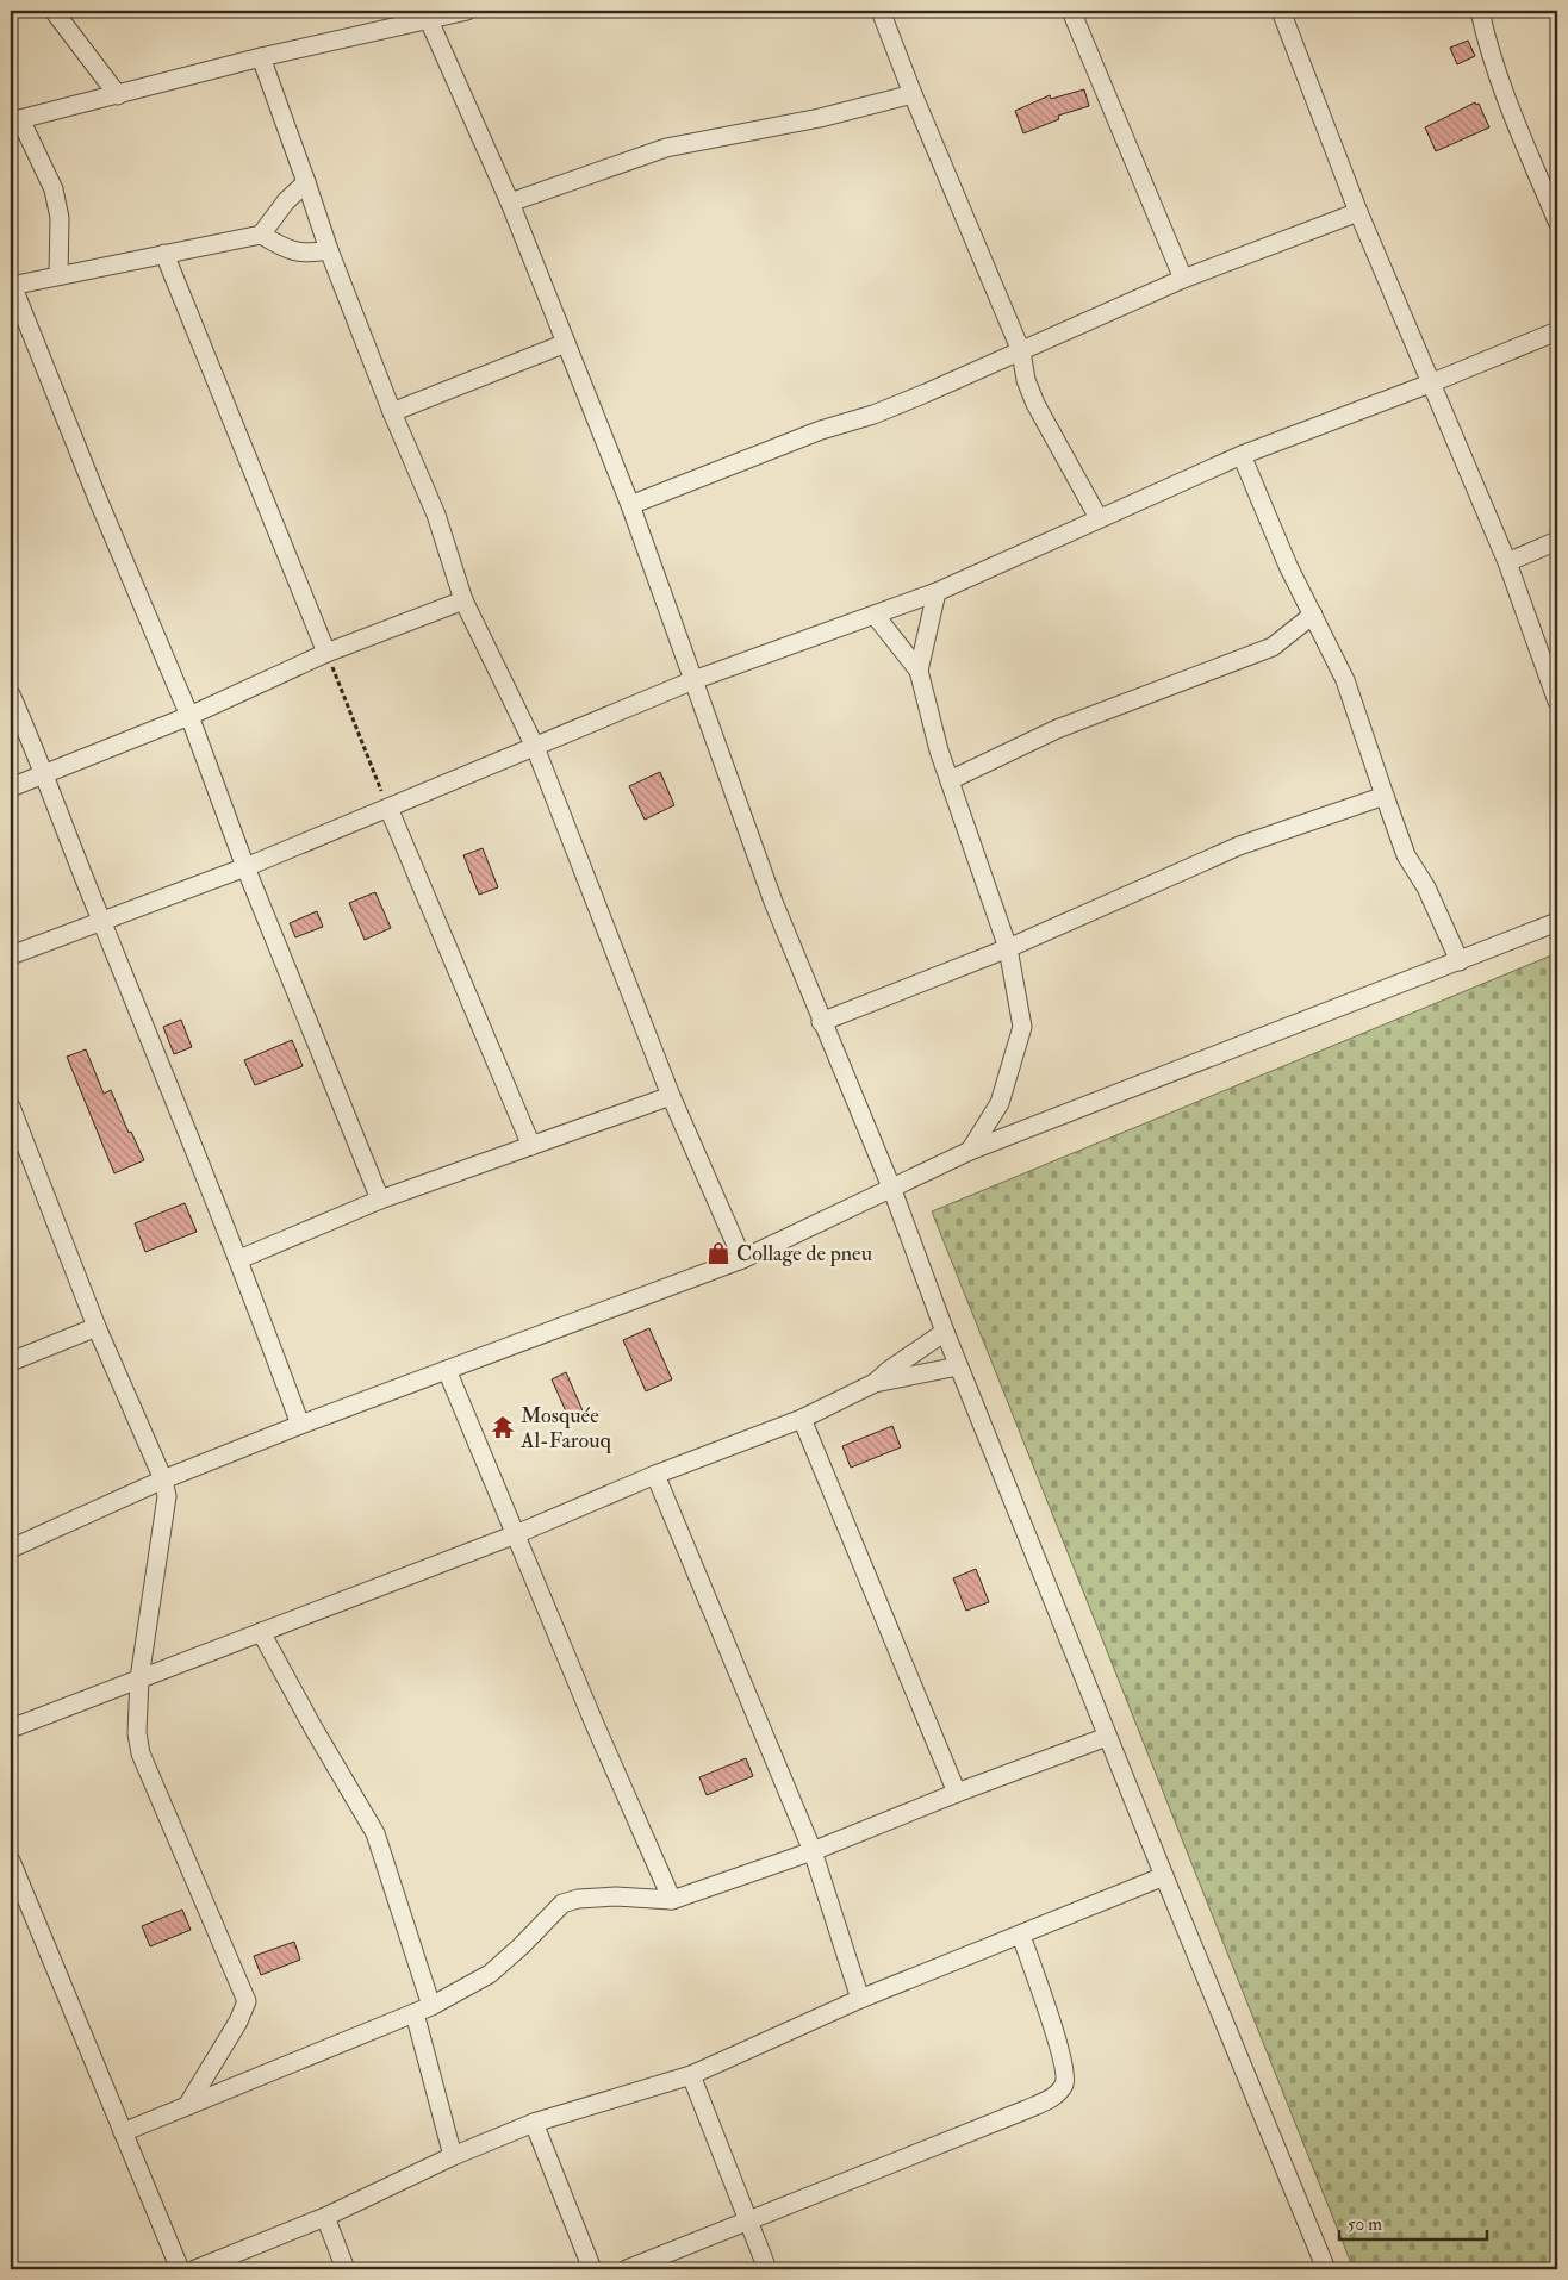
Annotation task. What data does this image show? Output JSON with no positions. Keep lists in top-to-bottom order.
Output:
{
  "places": {
    "shop": ["Collage de pneu"],
    "temple": ["Mosquée Al-Farouq"]
  },
  "scale_bar": "50 m"
}
